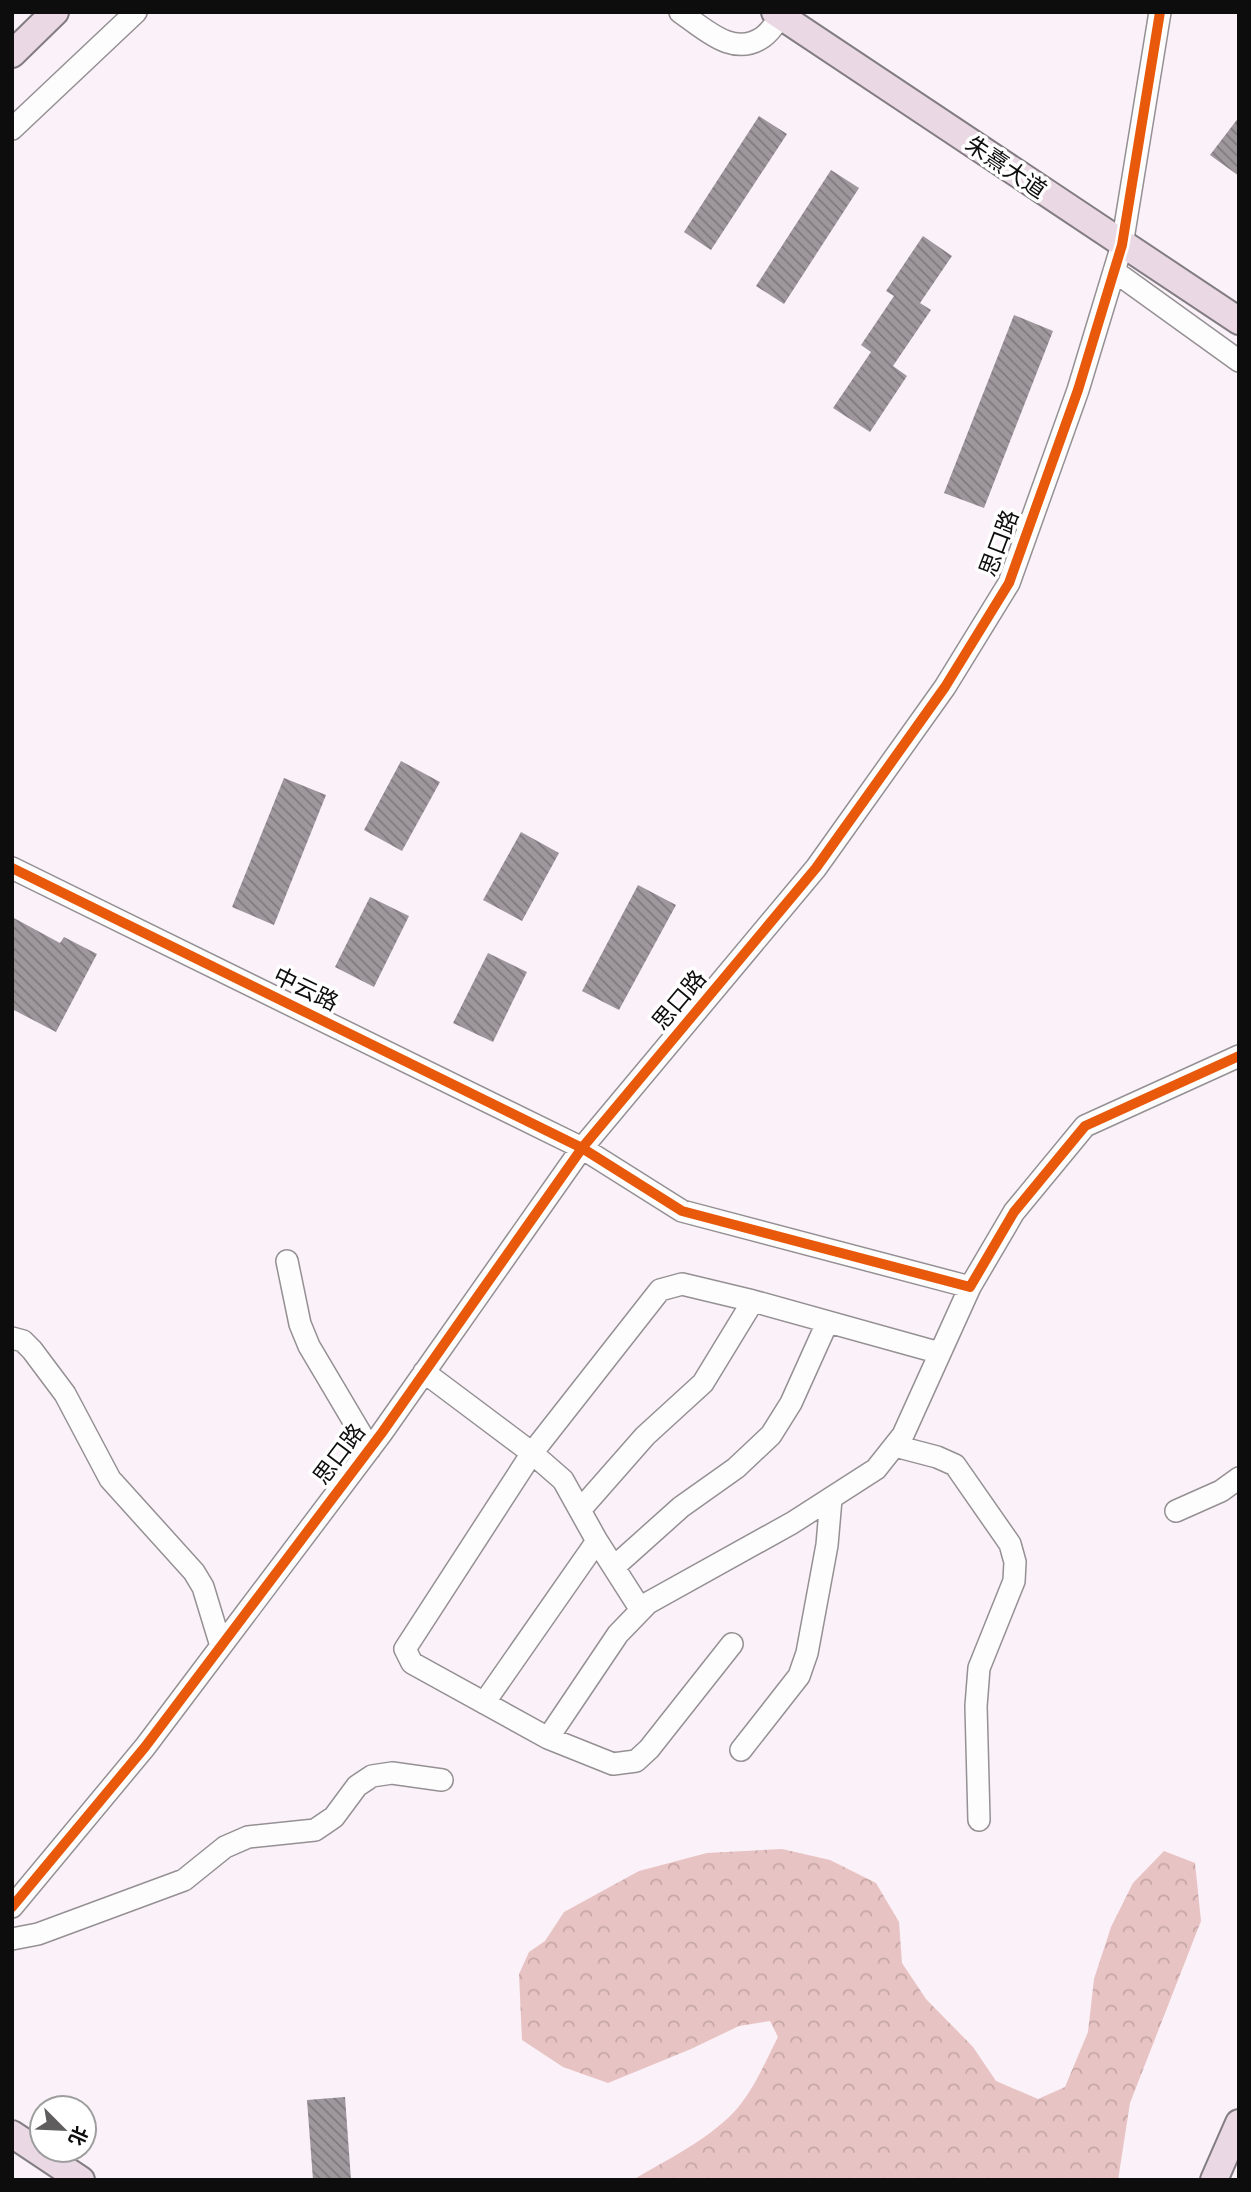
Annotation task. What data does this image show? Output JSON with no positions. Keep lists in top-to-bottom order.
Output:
{
  "streets": {
    "main road": ["朱熹大道"],
    "street": ["思口路", "中云路"]
  },
  "crossings": [
    ["朱熹大道", "思口路"],
    ["思口路", "中云路"]
  ],
  "north": "bottom right"
}
